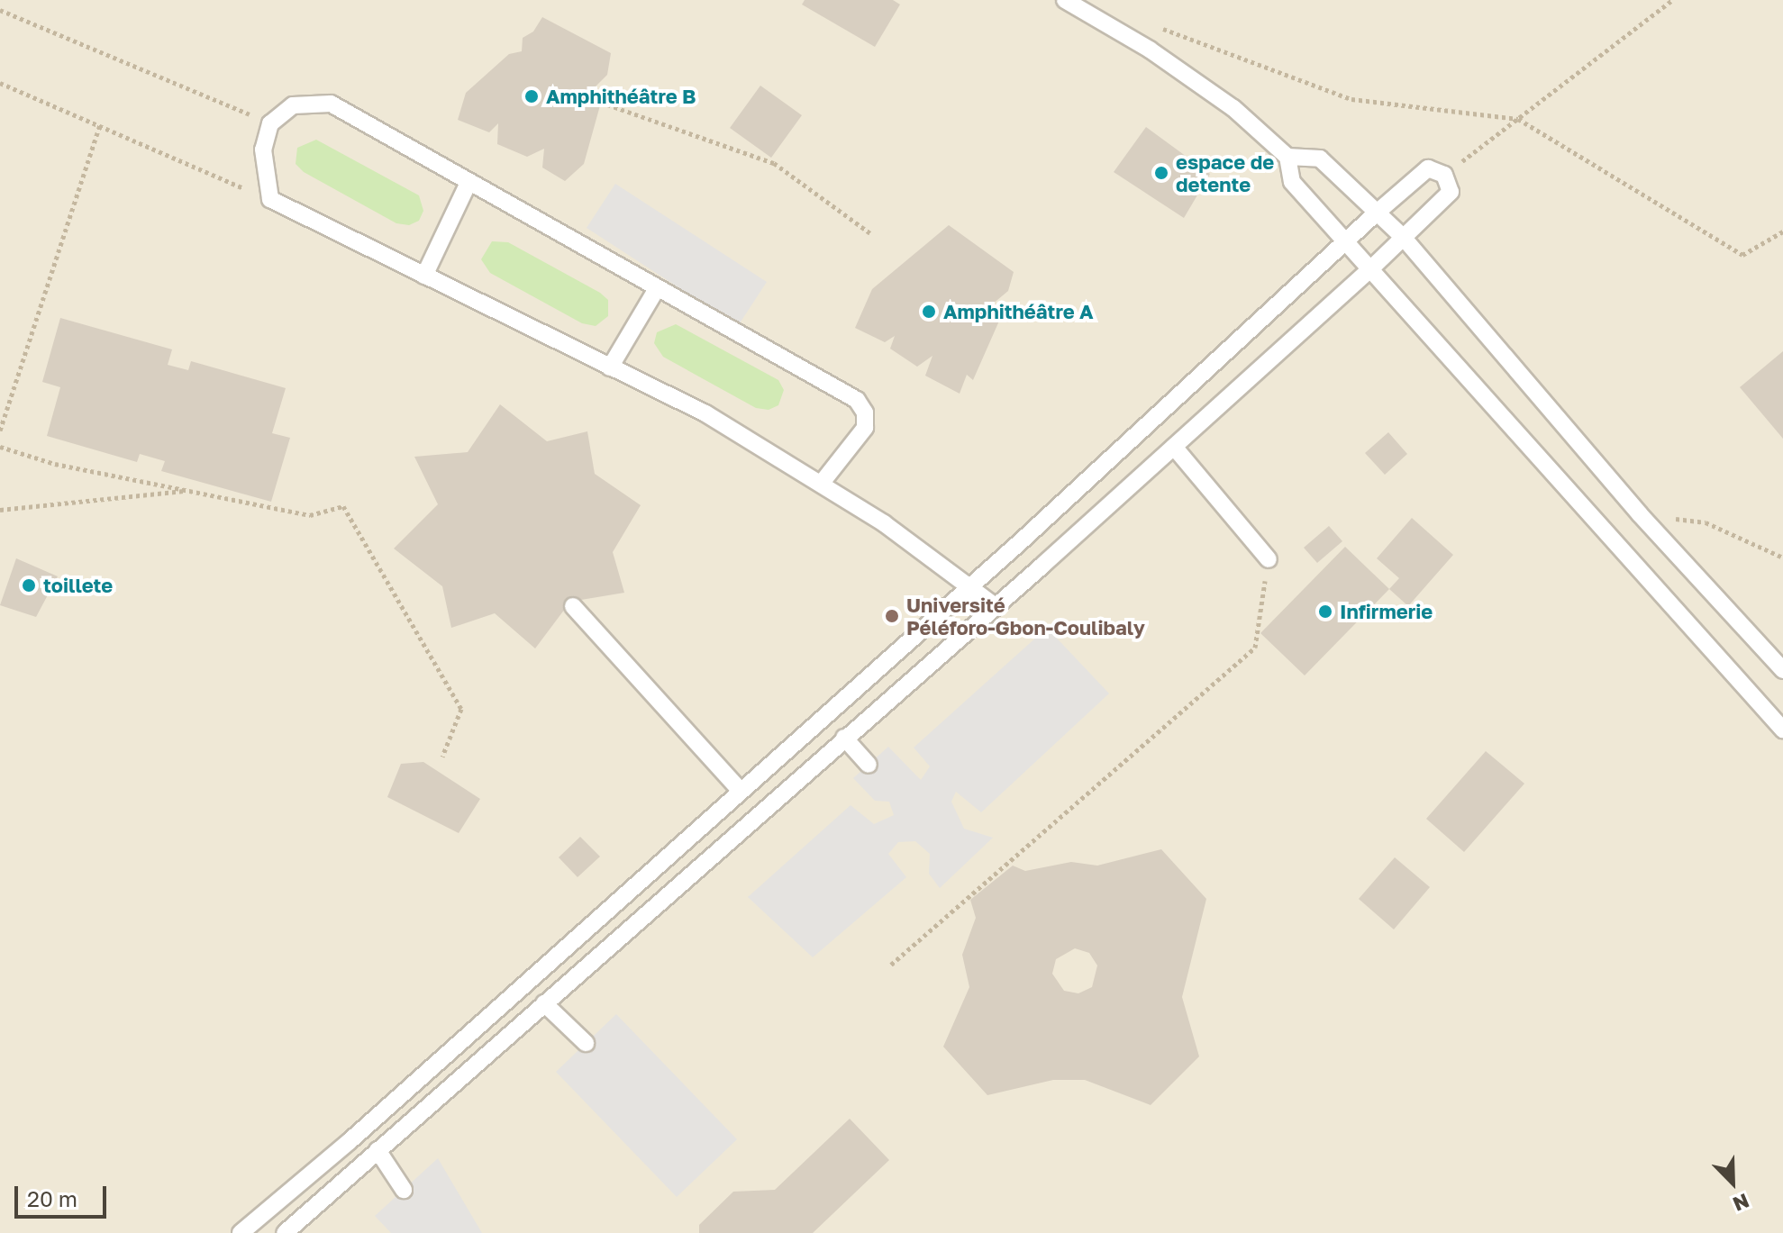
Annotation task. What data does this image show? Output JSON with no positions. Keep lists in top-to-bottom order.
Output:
{
  "places": [
    "Amphithéâtre B",
    "espace de detente",
    "Amphithéâtre A",
    "toillete",
    "Infirmerie",
    "Université Péléforo-Gbon-Coulibaly"
  ],
  "scale_bar": "20 m",
  "north": "bottom right"
}
